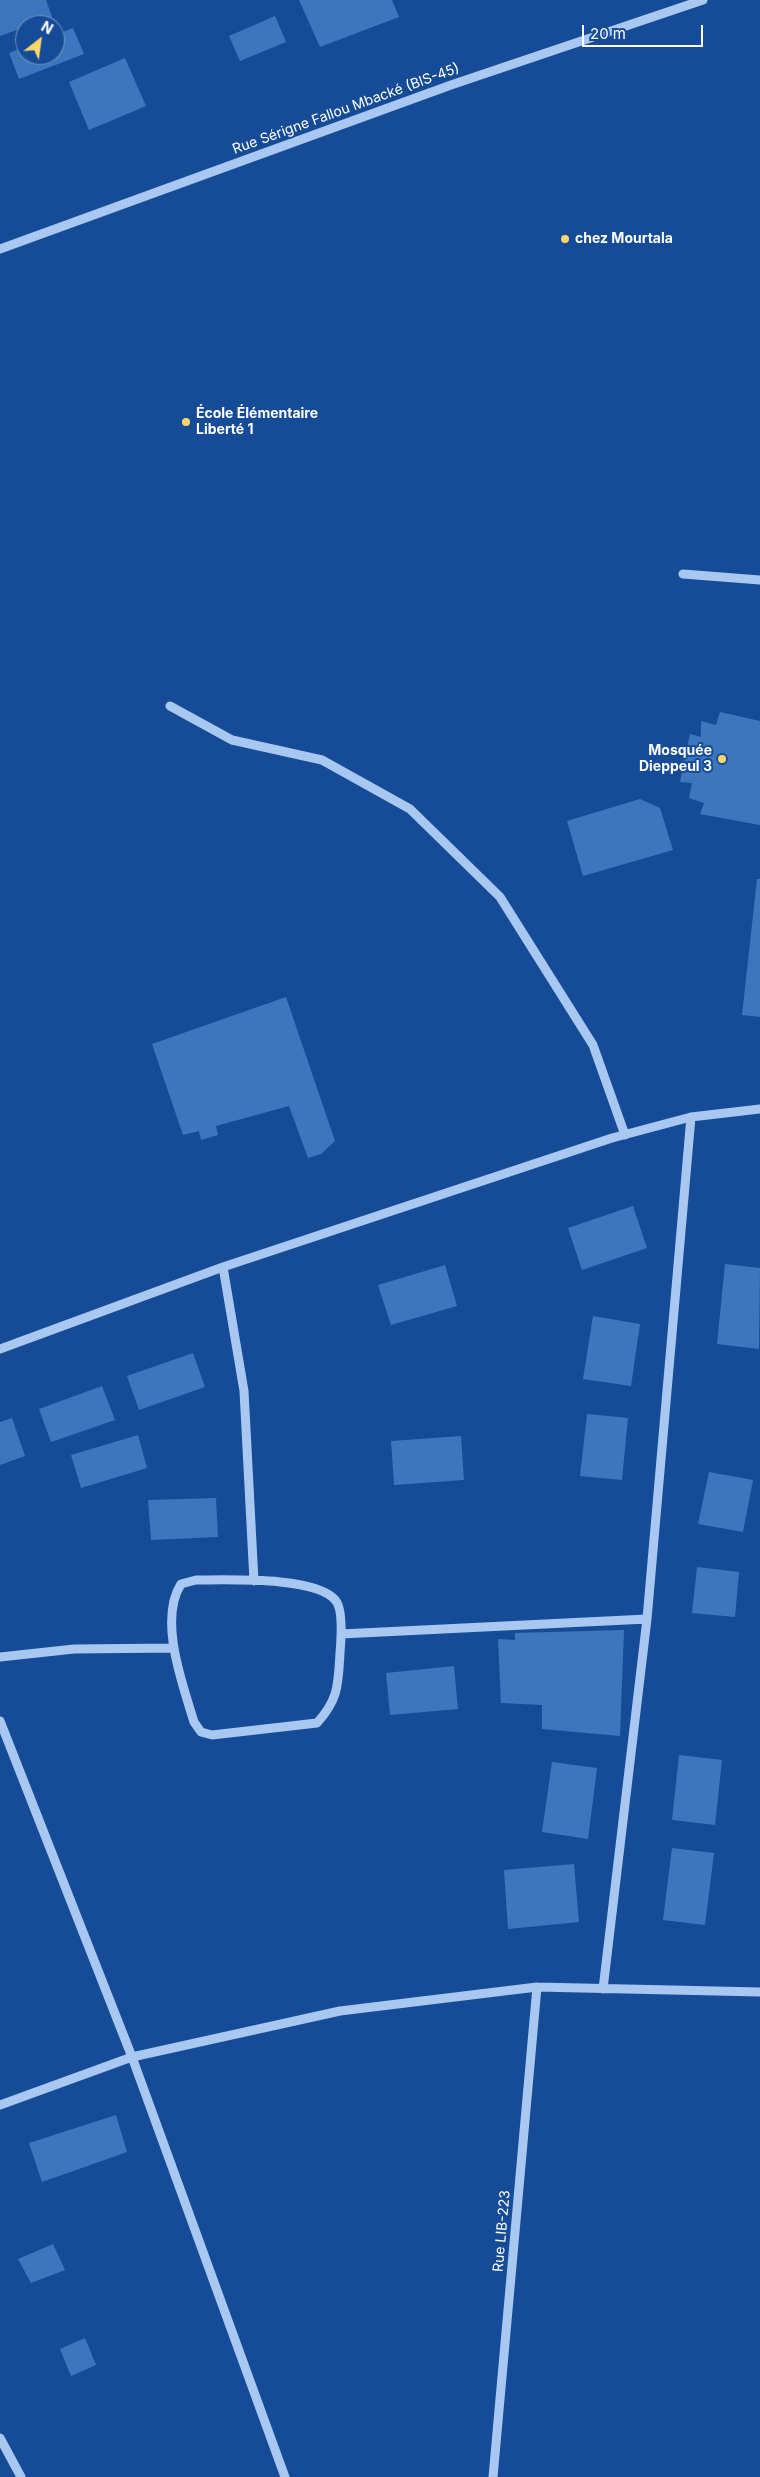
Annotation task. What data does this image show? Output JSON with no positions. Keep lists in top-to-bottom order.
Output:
{
  "streets": {
    "street": ["Rue Sérigne Fallou Mbacké (BIS-45)", "Rue LIB-223"]
  },
  "places": ["chez Mourtala", "École Élémentaire Liberté 1", "Mosquée Dieppeul 3"],
  "scale_bar": "20 m",
  "north": "top right"
}
